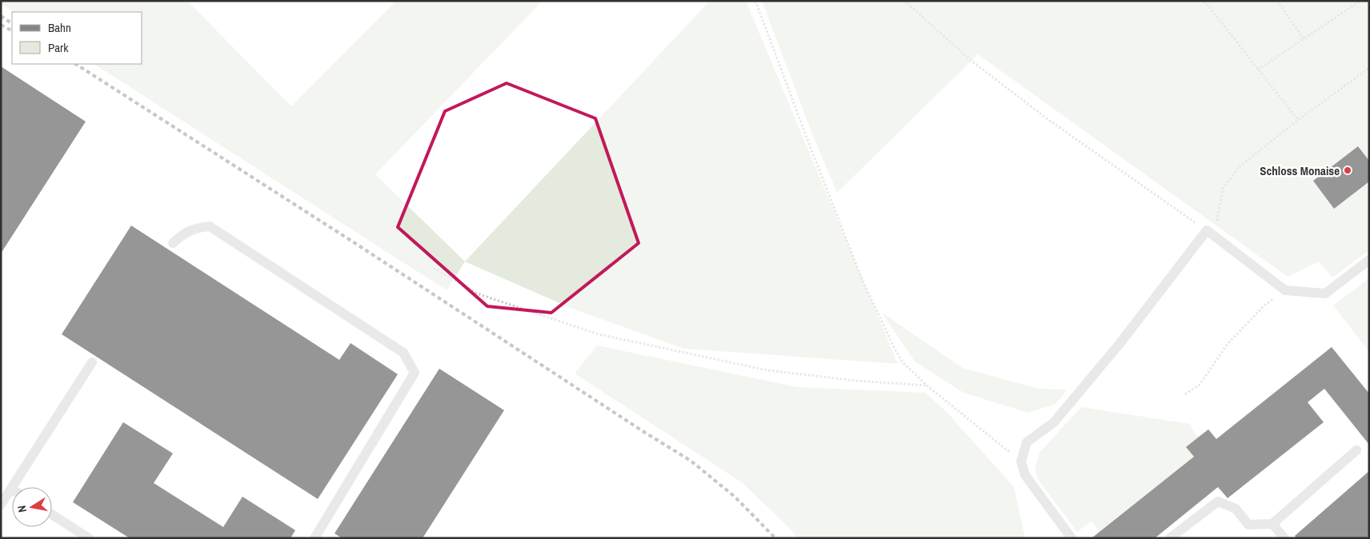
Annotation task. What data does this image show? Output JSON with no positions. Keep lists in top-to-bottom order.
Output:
{
  "places": ["Schloss Monaise"],
  "legend": ["Bahn", "Park"],
  "north": "left"
}
